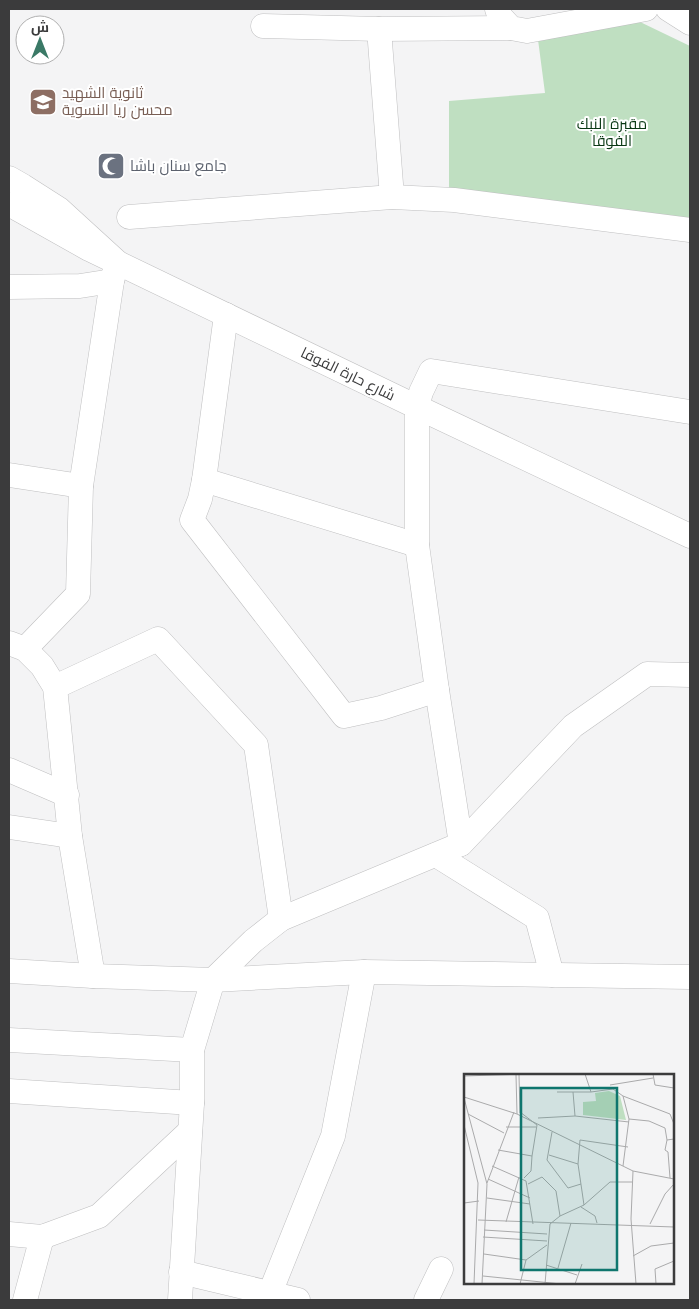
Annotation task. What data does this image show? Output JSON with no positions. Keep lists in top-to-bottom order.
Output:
{
  "streets": {
    "street": ["شارع حارة الفوقا"]
  },
  "parks": ["مقبرة النبك الفوقا"],
  "places": {
    "school or university": ["ثانوية الشهيد محسن ريا النسوية"],
    "mosque": ["جامع سنان باشا"]
  },
  "north": "top"
}
